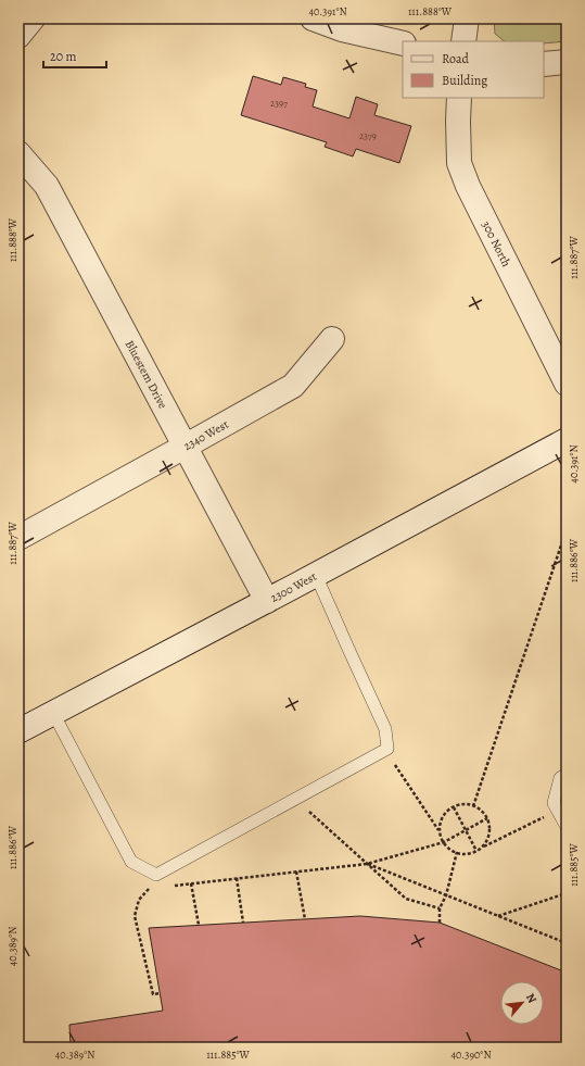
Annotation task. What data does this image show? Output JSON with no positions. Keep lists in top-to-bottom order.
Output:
{
  "streets": {
    "street": [
      "300 North",
      "Bluestem Drive",
      "2340 West",
      "2300 West"
    ]
  },
  "crossings": [
    ["Bluestem Drive", "2340 West"],
    ["Bluestem Drive", "2300 West"]
  ],
  "house_numbers": ["2397", "2379"],
  "legend": ["Road", "Building"],
  "scale_bar": "20 m",
  "north": "top right",
  "coordinates": [
    "40.391°N",
    "111.888°W",
    "111.887°W",
    "111.886°W",
    "111.885°W",
    "40.389°N",
    "40.390°N"
  ]
}
